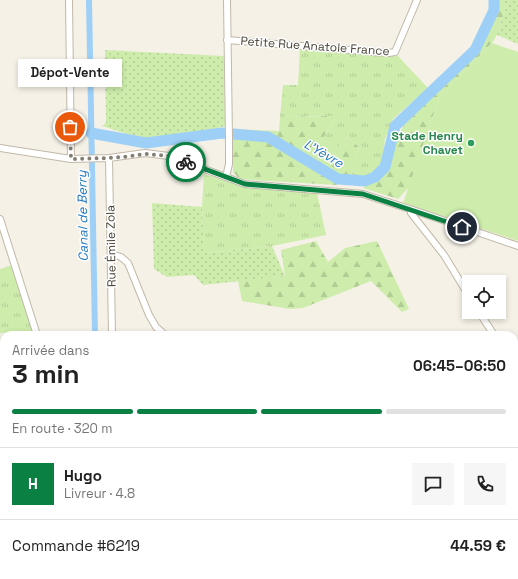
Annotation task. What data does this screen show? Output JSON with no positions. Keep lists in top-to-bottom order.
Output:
{
  "streets": {
    "street": ["Petite Rue Anatole France", "Rue Émile Zola"]
  },
  "water": ["L'Yèvre", "Canal de Berry"],
  "places": ["Dépot-Vente", "Stade Henry Chavet"],
  "page": {
    "bubble": "Dépot-Vente",
    "heading": ["3 min", "Arrivée dans", "06:45–06:50"],
    "panel": [
      "Hugo",
      "Livreur · 4.8",
      "Commande #6219",
      "44.59 €"
    ],
    "bar": "En route · 320 m",
    "round": "H"
  }
}
